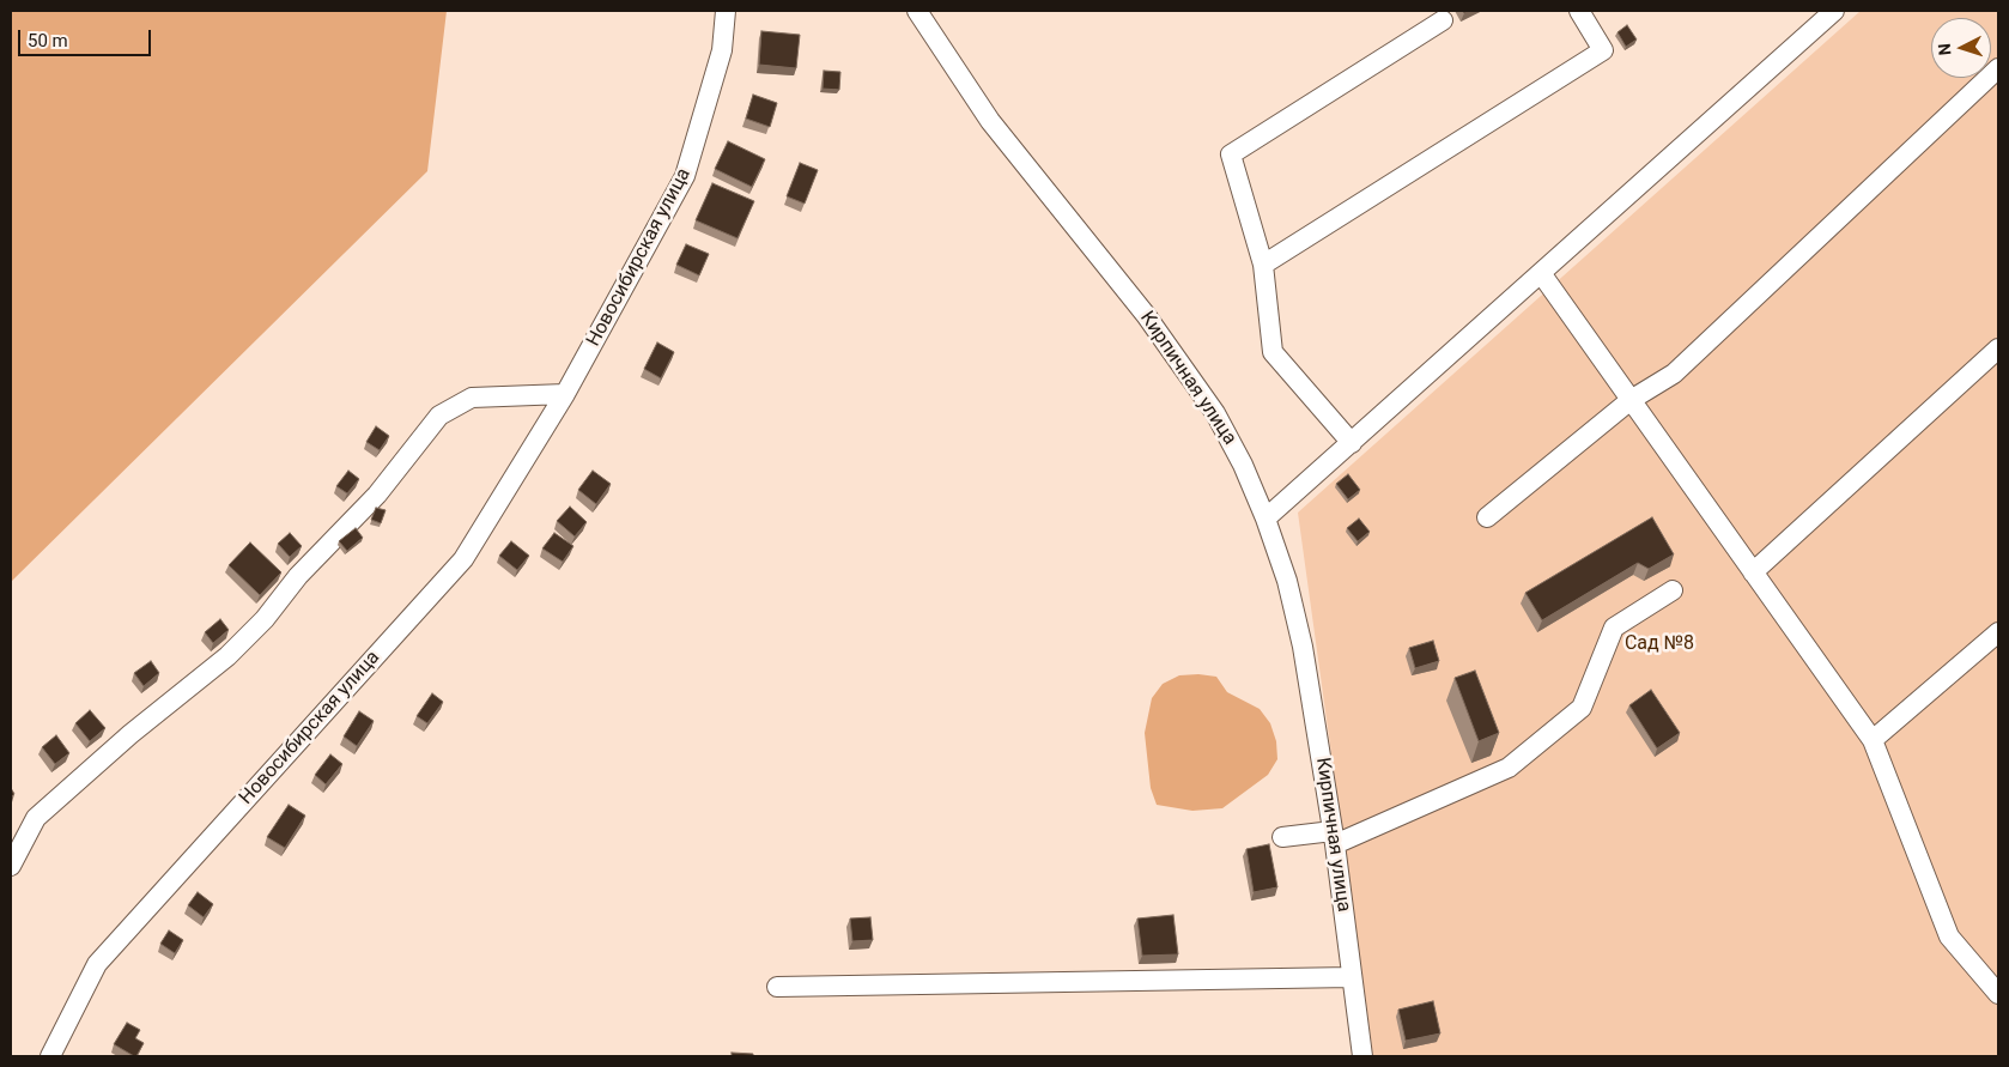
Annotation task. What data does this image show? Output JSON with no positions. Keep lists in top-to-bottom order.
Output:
{
  "streets": {
    "street": ["Новосибирская улица", "Кирпичная улица"]
  },
  "parks": ["Сад №8"],
  "scale_bar": "50 m",
  "north": "left"
}
